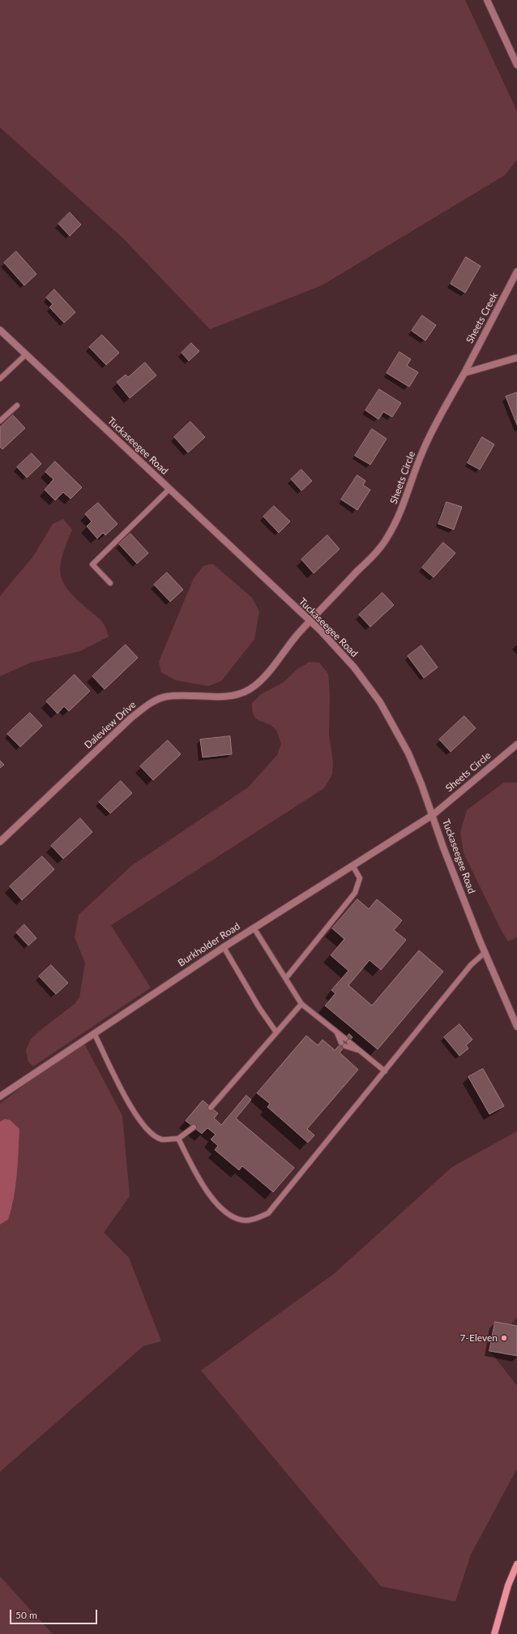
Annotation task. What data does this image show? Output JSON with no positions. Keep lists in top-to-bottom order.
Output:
{
  "streets": {
    "street": [
      "Sheets Creek",
      "Tuckaseegee Road",
      "Sheets Circle",
      "Daleview Drive",
      "Burkholder Road"
    ]
  },
  "crossings": [
    ["Sheets Creek", "Sheets Circle"],
    ["Tuckaseegee Road", "Sheets Circle"],
    ["Tuckaseegee Road", "Daleview Drive"],
    ["Tuckaseegee Road", "Burkholder Road"],
    ["Sheets Circle", "Daleview Drive"],
    ["Sheets Circle", "Burkholder Road"]
  ],
  "places": ["7-Eleven"],
  "scale_bar": "50 m"
}
